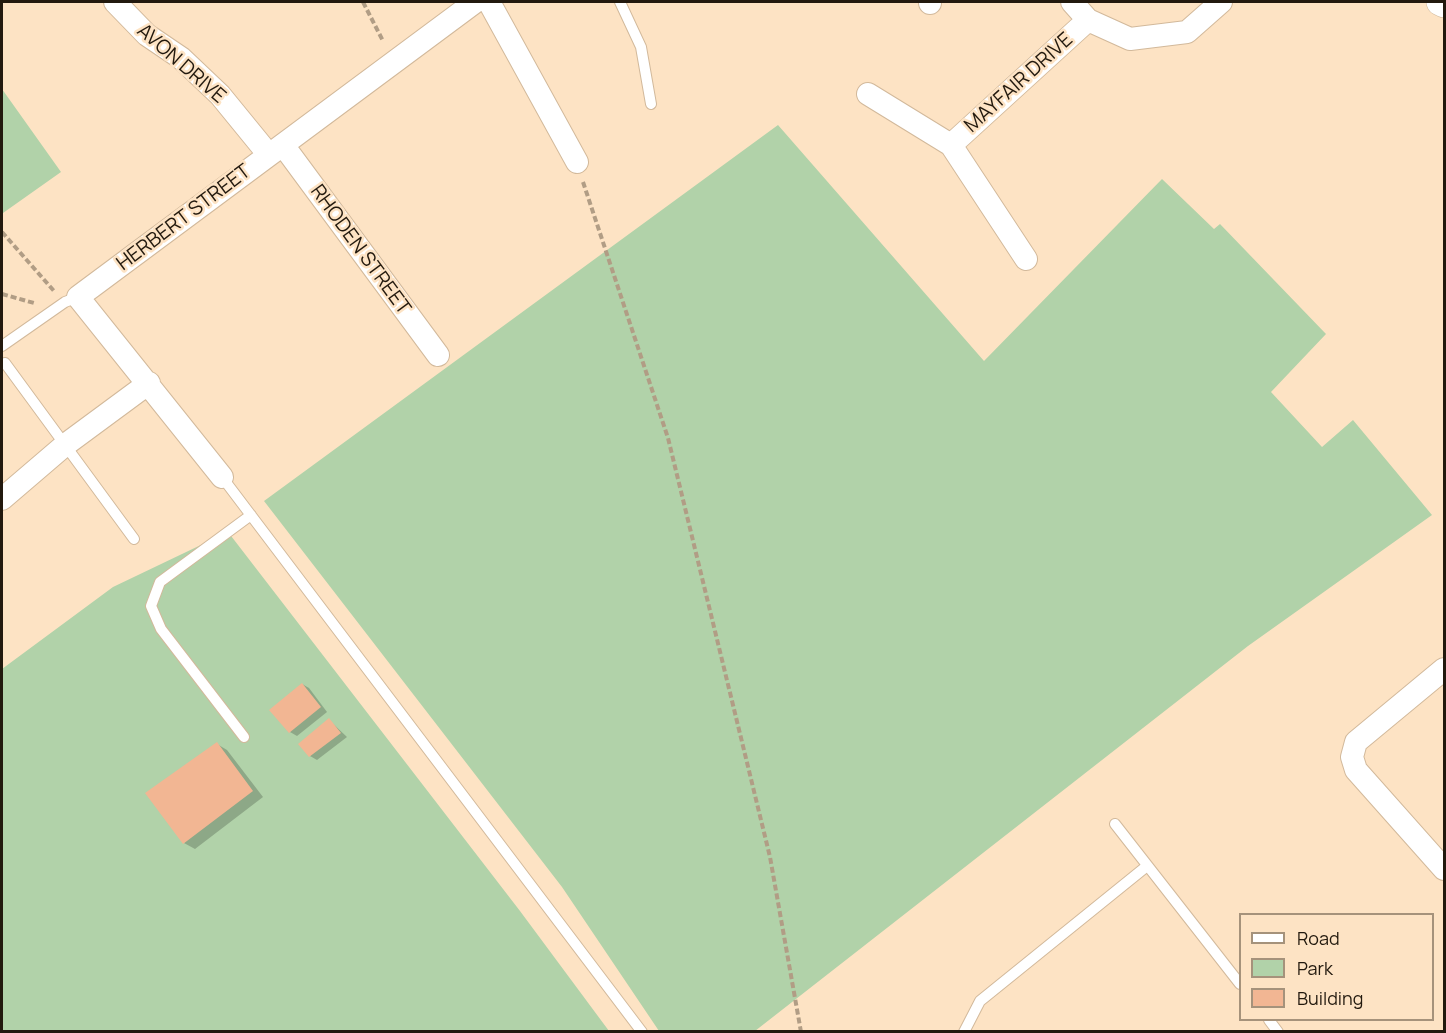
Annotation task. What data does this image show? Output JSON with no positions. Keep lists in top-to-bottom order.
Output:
{
  "streets": {
    "street": [
      "AVON DRIVE",
      "MAYFAIR DRIVE",
      "HERBERT STREET",
      "RHODEN STREET"
    ]
  },
  "crossings": [
    ["AVON DRIVE", "HERBERT STREET"],
    ["AVON DRIVE", "RHODEN STREET"],
    ["HERBERT STREET", "RHODEN STREET"]
  ],
  "legend": ["Road", "Park", "Building"]
}
